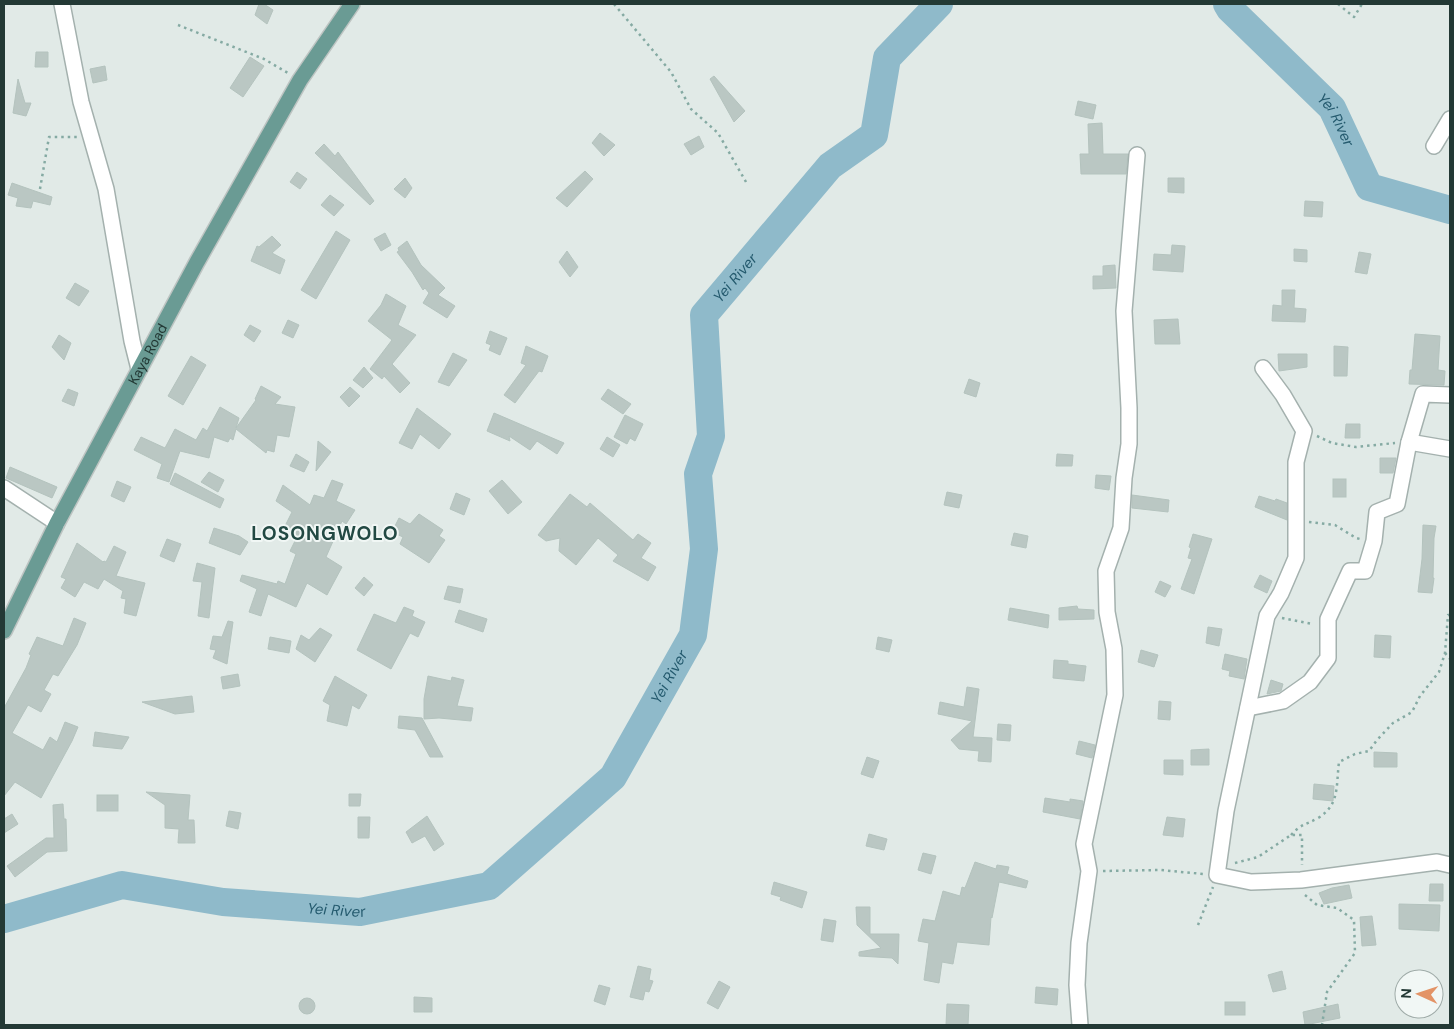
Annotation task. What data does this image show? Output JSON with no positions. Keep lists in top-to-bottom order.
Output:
{
  "streets": {
    "main road": ["Kaya Road"]
  },
  "districts": ["LOSONGWOLO"],
  "water": ["Yei River"],
  "north": "left"
}
